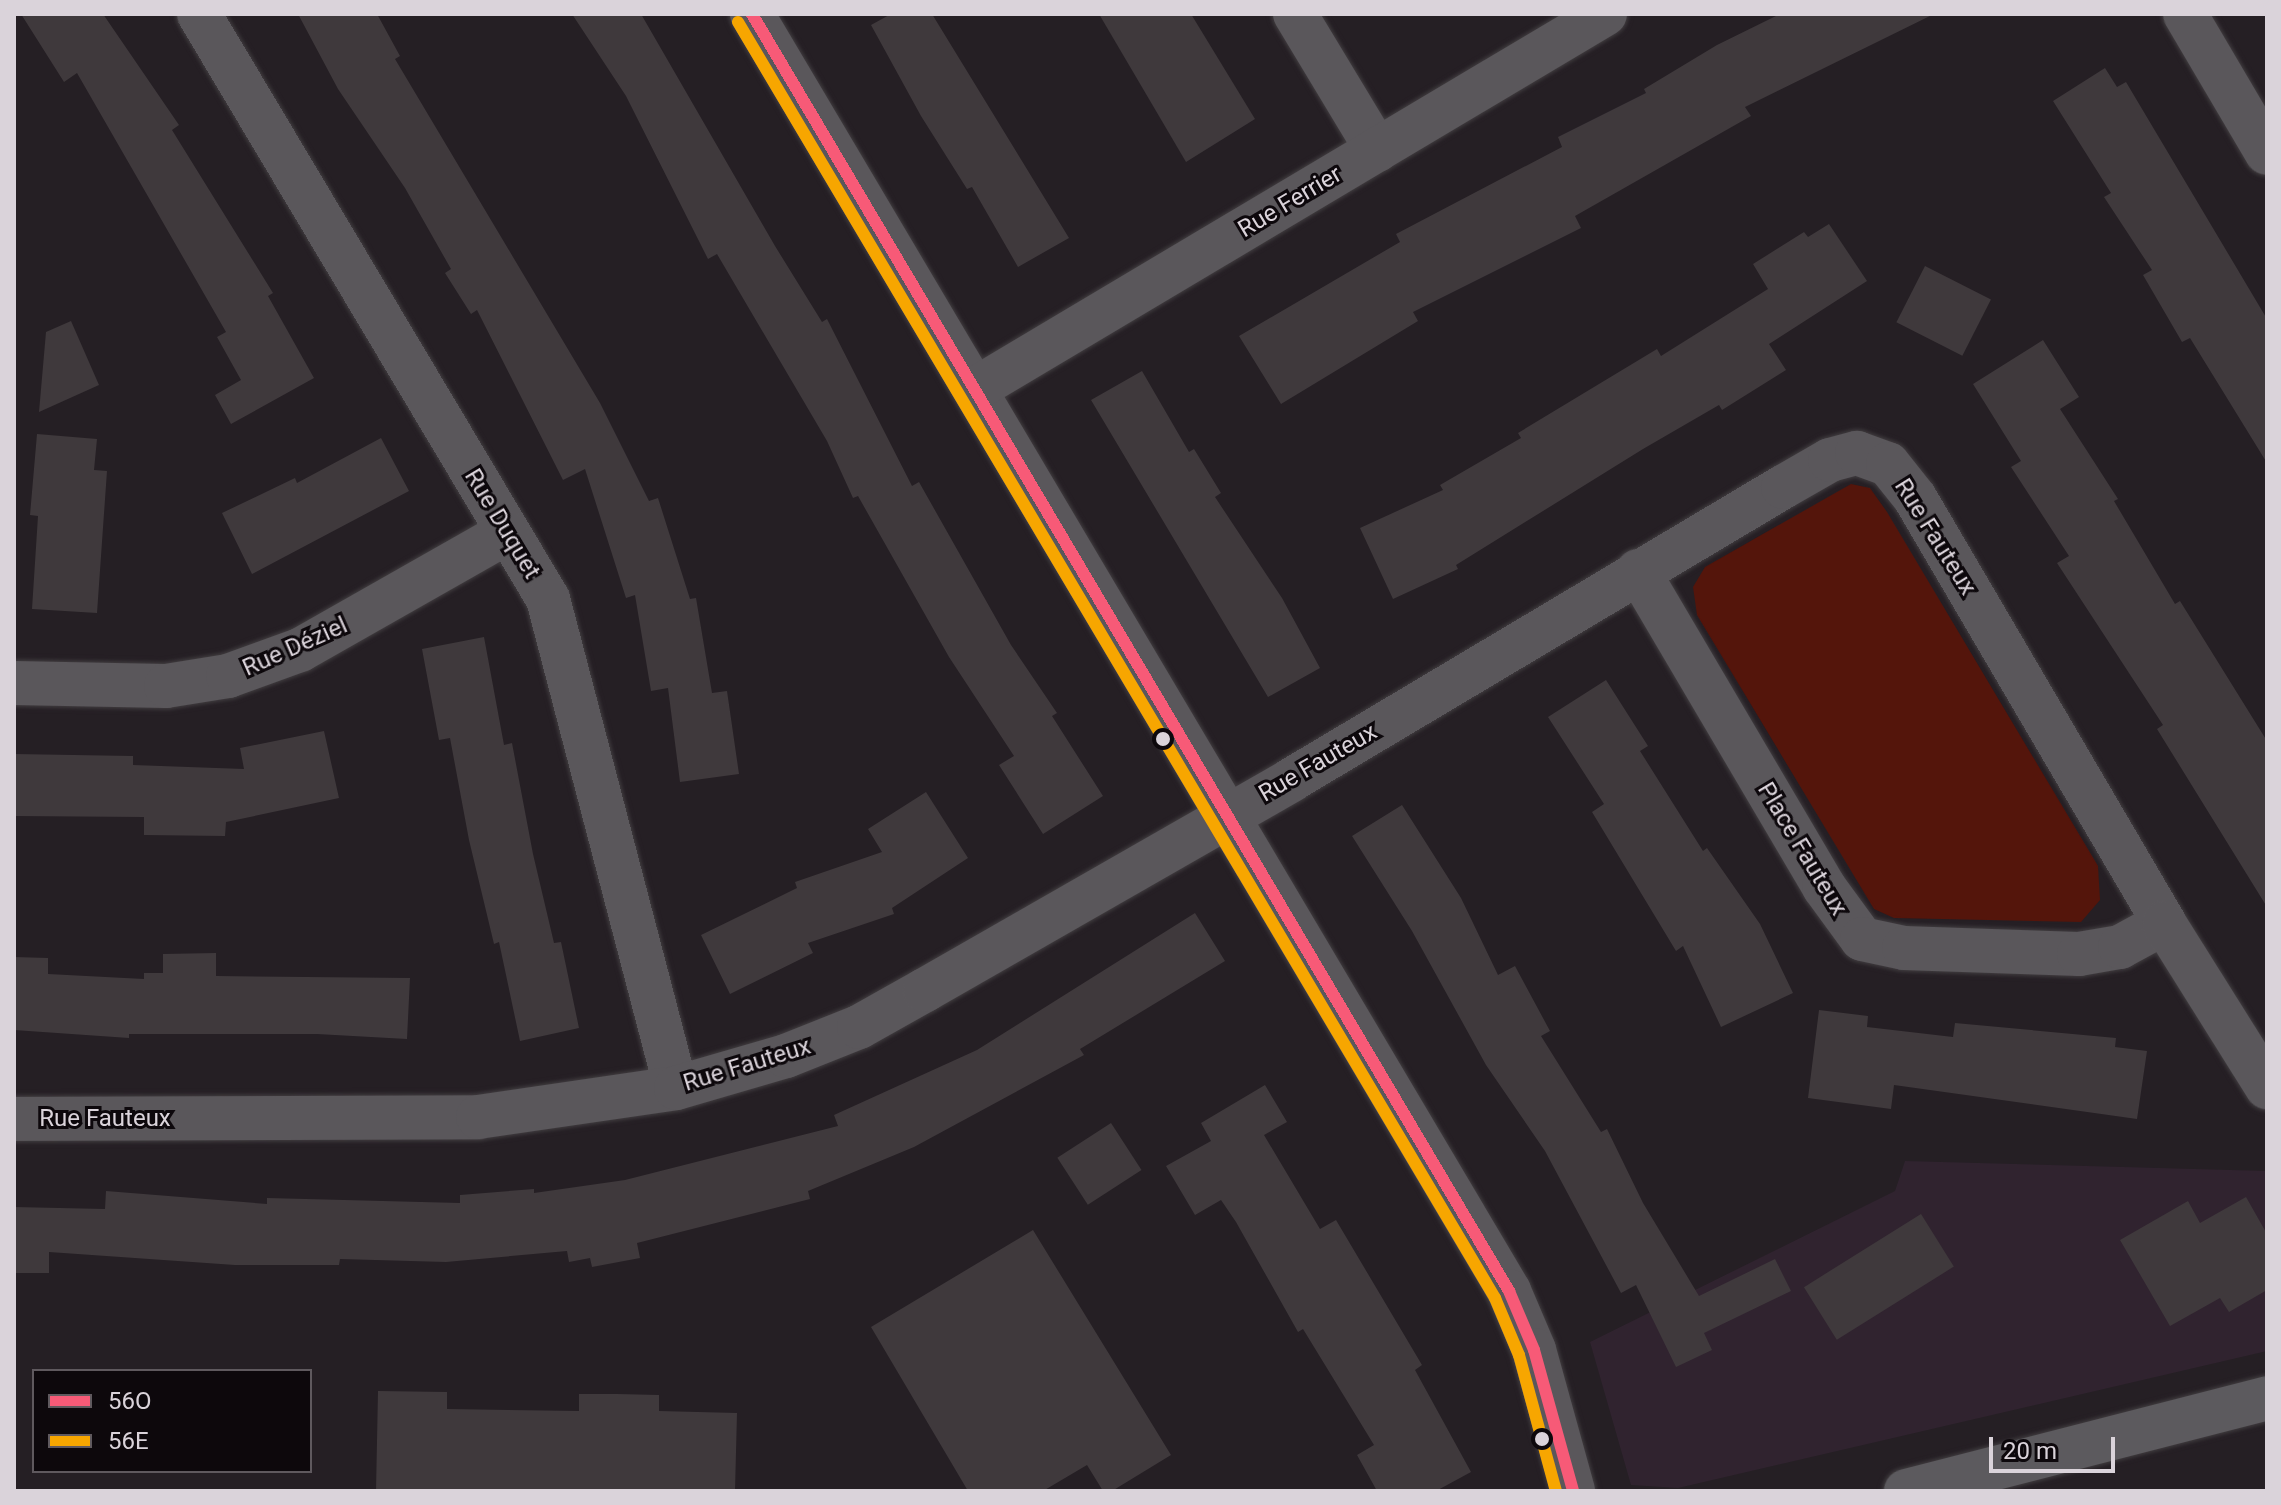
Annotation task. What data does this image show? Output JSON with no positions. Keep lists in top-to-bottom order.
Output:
{
  "streets": {
    "street": [
      "Rue Ferrier",
      "Rue Duquet",
      "Rue Fauteux",
      "Rue Déziel",
      "Place Fauteux"
    ]
  },
  "crossings": [
    ["Rue Duquet", "Rue Fauteux"],
    ["Rue Duquet", "Rue Déziel"],
    ["Rue Fauteux", "Place Fauteux"]
  ],
  "lines": ["transit line 56O", "transit line 56E"],
  "legend": ["56O", "56E"],
  "scale_bar": "20 m"
}
